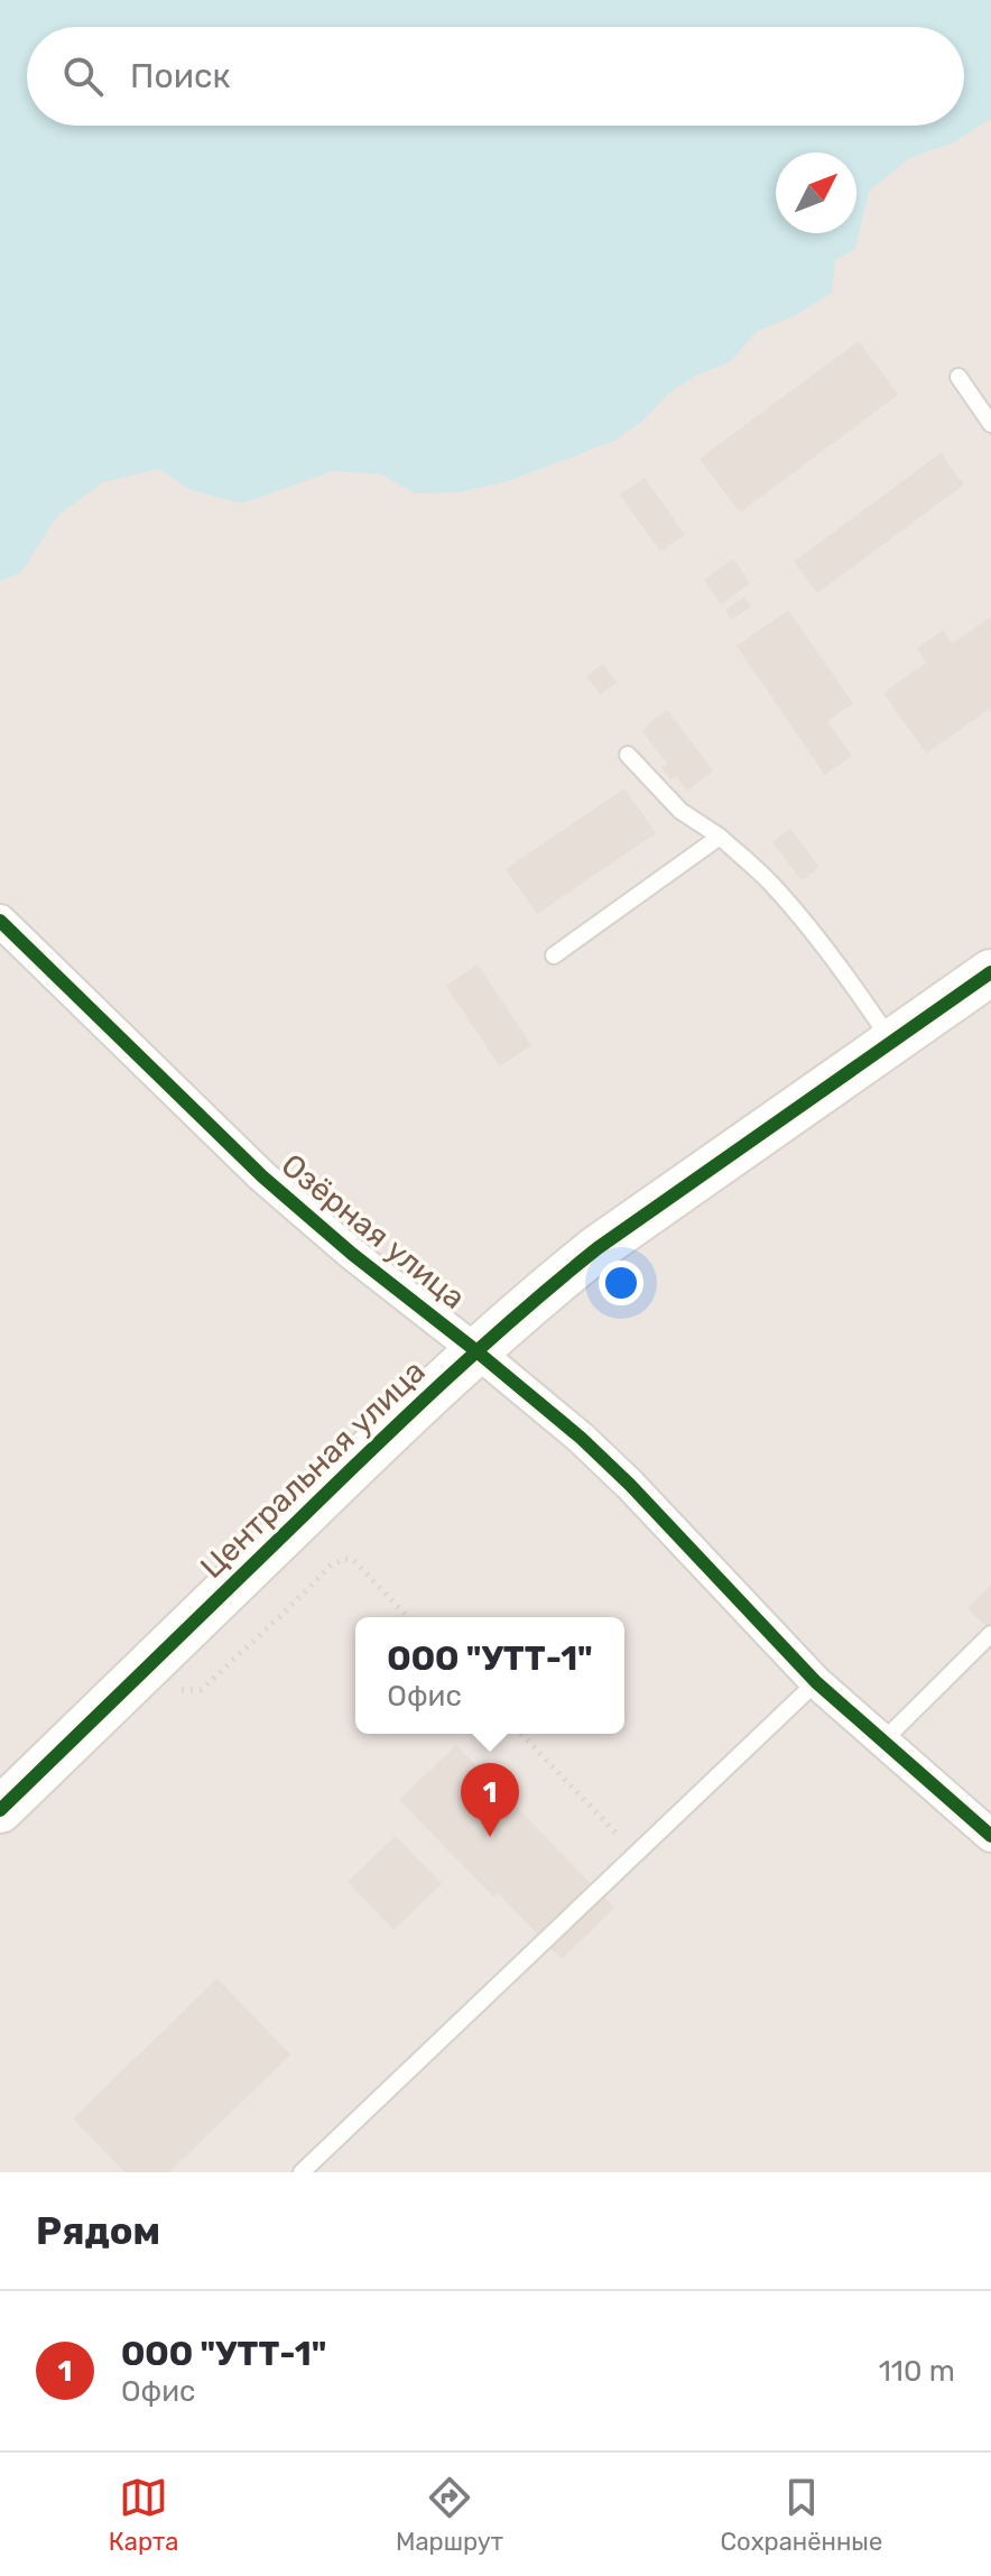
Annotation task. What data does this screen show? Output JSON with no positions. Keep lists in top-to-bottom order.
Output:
{
  "streets": {
    "street": ["Озёрная улица", "Центральная улица"]
  },
  "crossings": [
    ["Озёрная улица", "Центральная улица"]
  ],
  "north": "top right",
  "page": {
    "search": "Поиск",
    "popup": ["ООО \"УТТ-1\"", "Офис"],
    "pins": "1",
    "heading": "Рядом",
    "list": [
      {
        "mark": "1",
        "name": "ООО \"УТТ-1\"",
        "note": "Офис",
        "value": "110 m"
      }
    ],
    "nav": ["Карта", "Маршрут", "Сохранённые"]
  }
}
